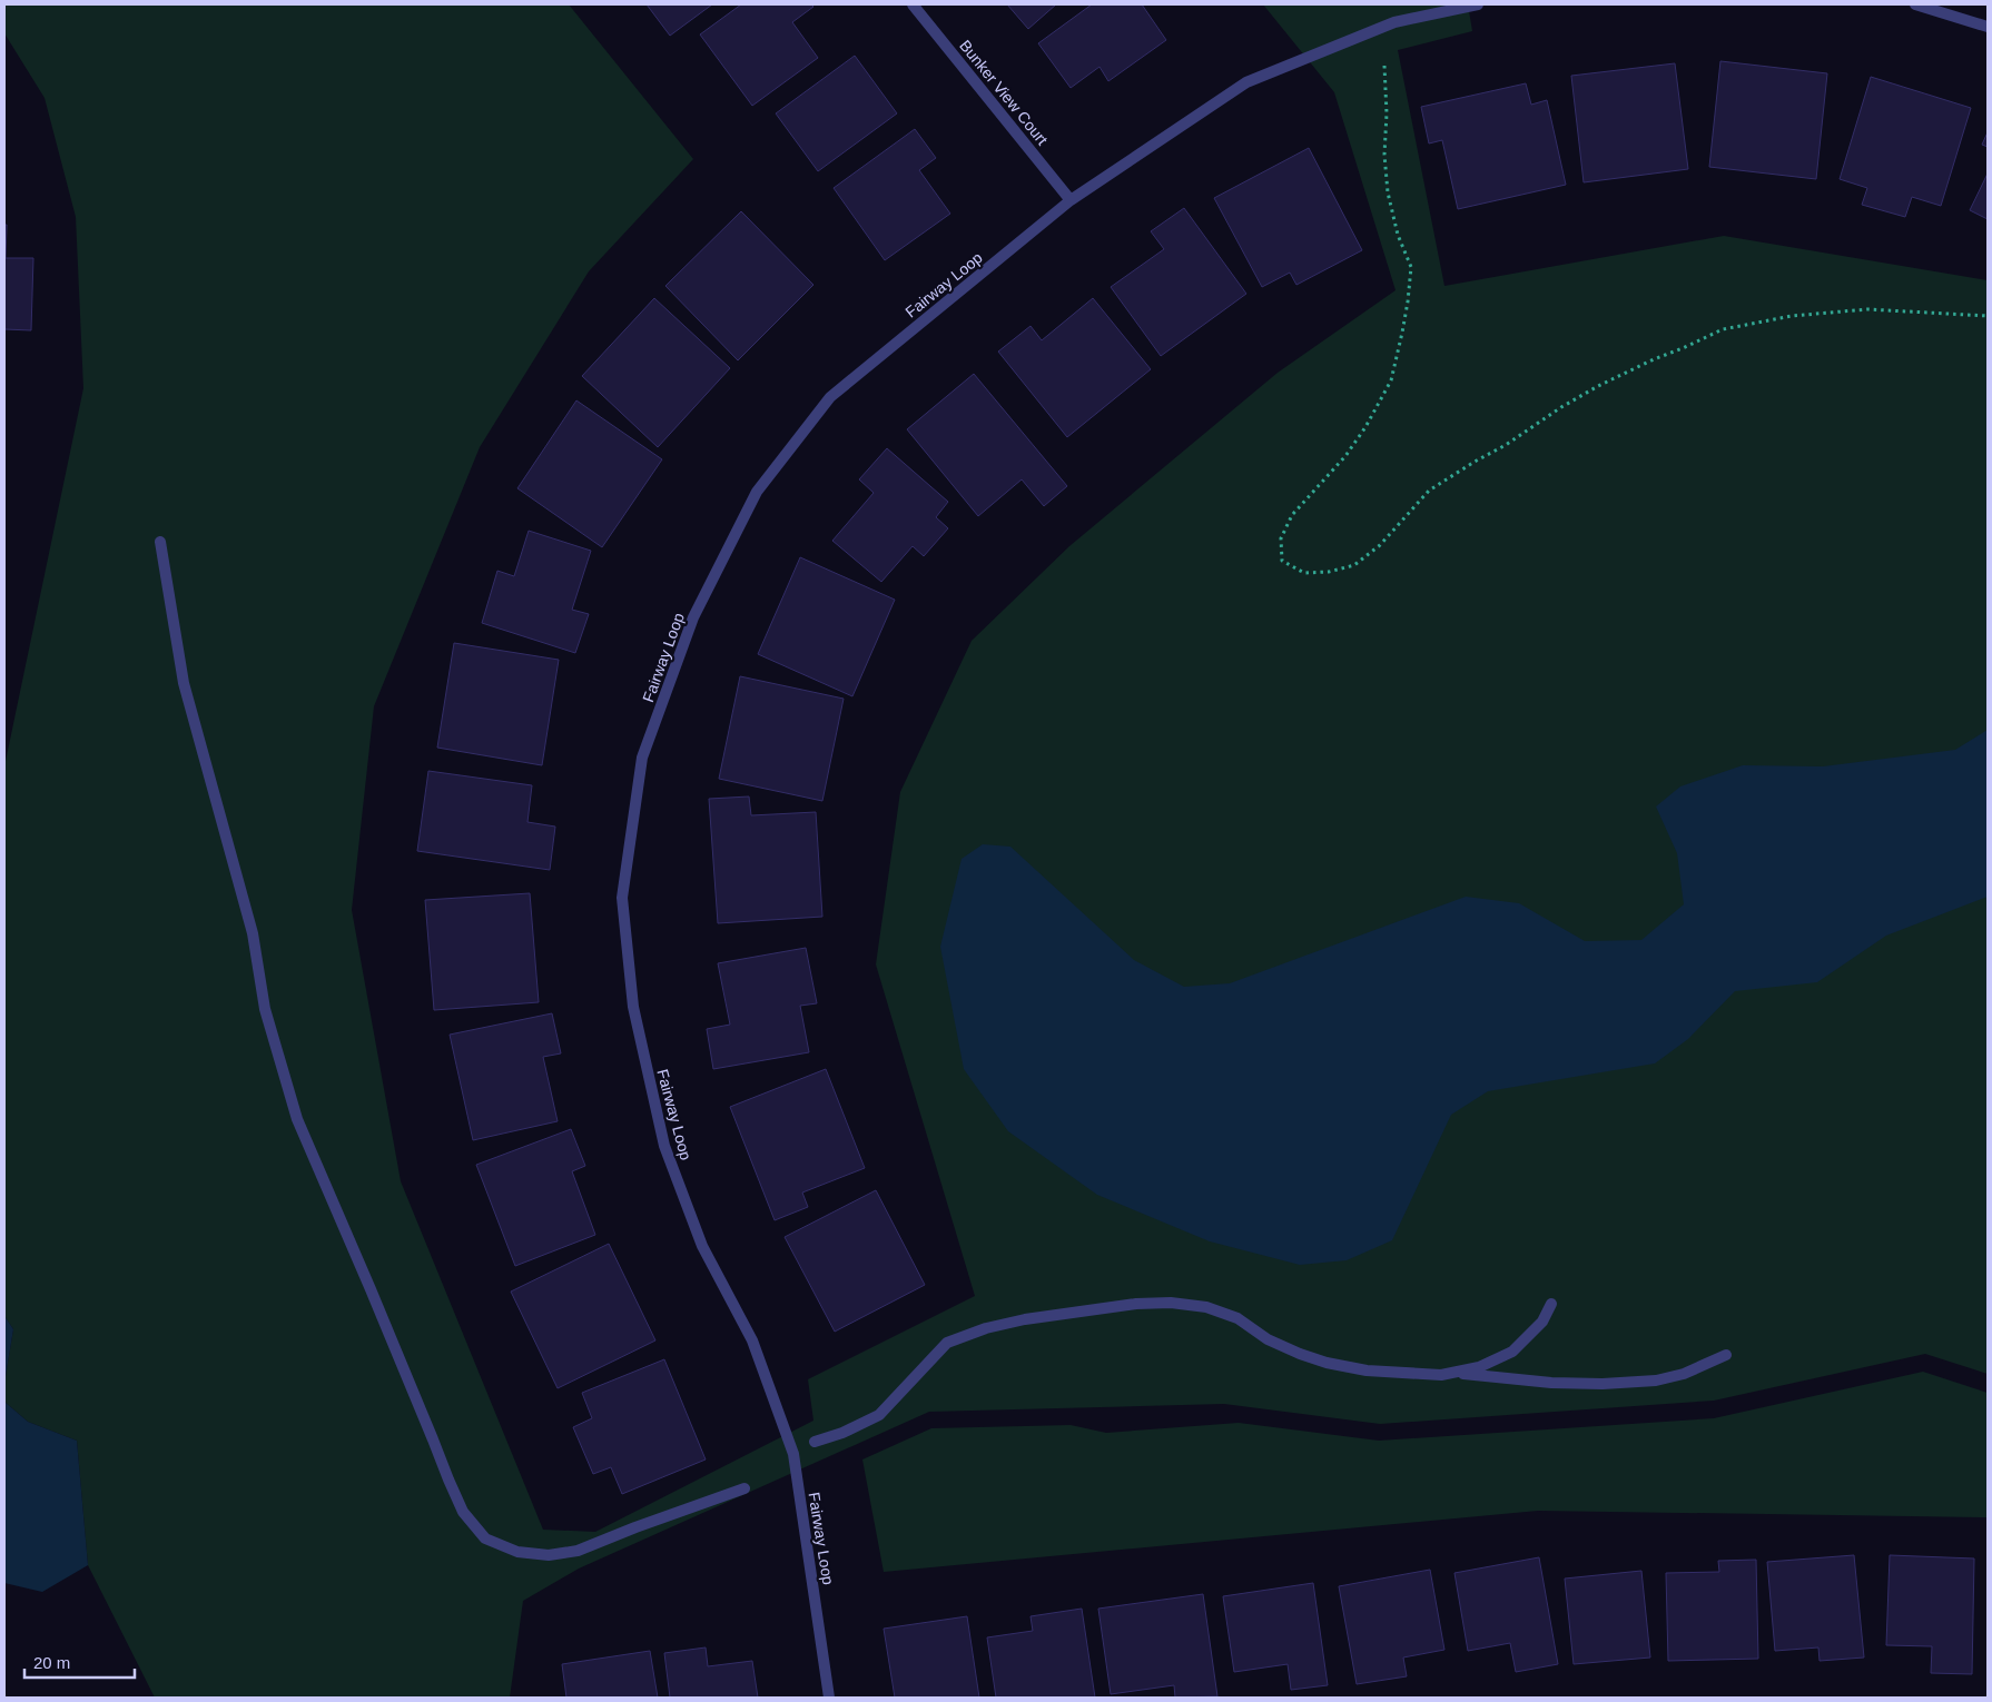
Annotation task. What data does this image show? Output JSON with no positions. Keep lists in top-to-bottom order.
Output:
{
  "streets": {
    "street": ["Bunker View Court", "Fairway Loop"]
  },
  "crossings": [
    ["Bunker View Court", "Fairway Loop"]
  ],
  "scale_bar": "20 m"
}
